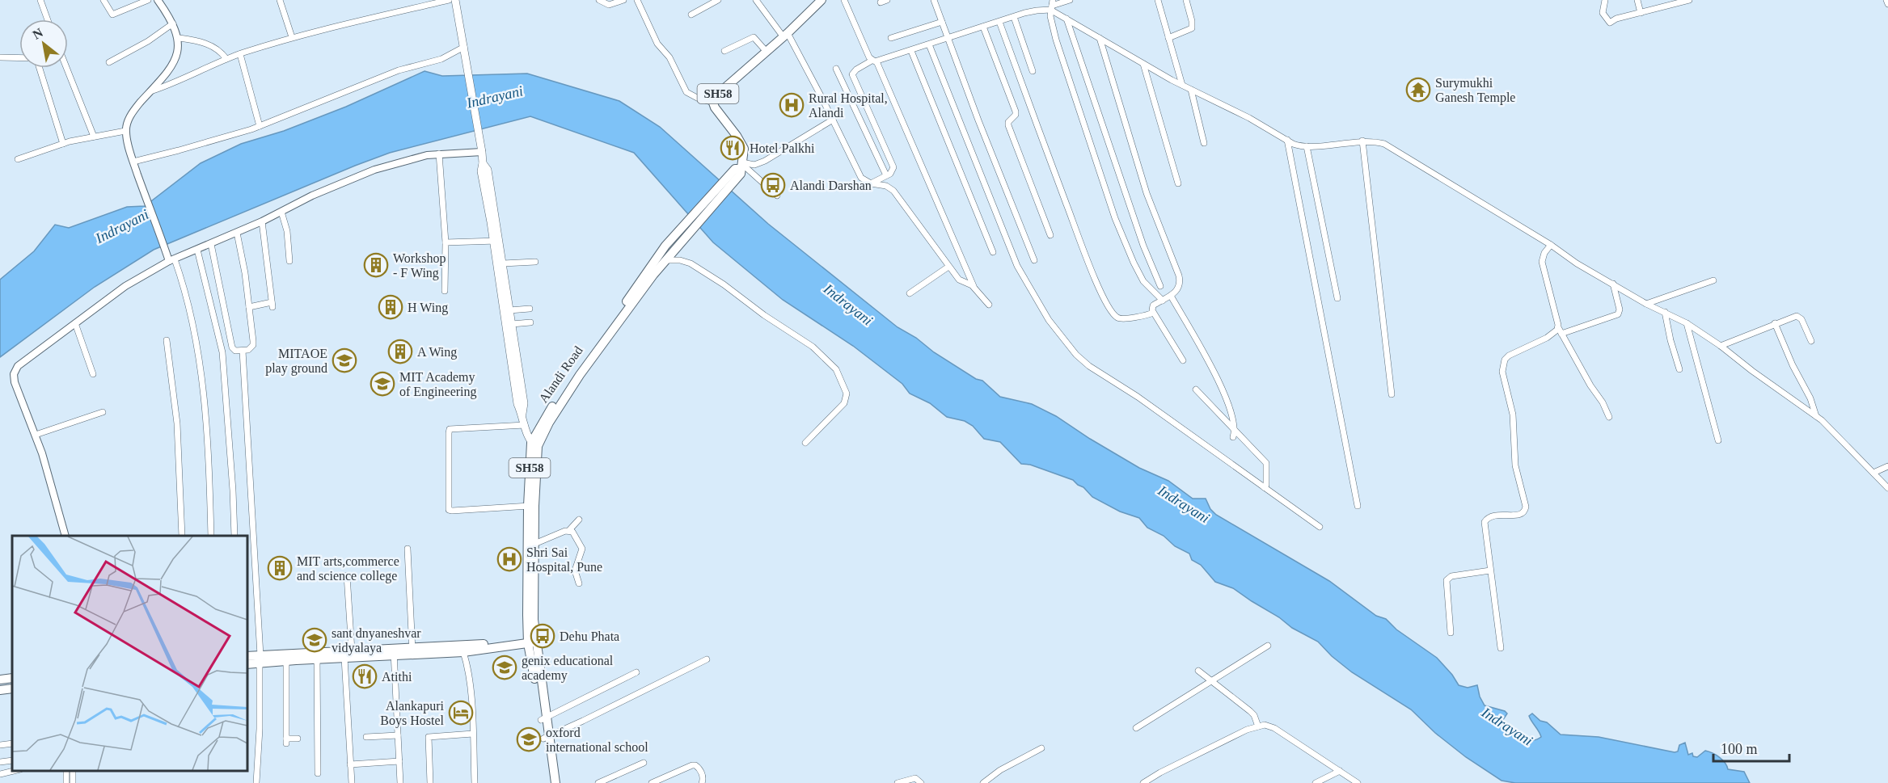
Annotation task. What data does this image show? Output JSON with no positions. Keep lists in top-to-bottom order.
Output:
{
  "streets": {
    "main road": ["SH58", "Alandi Road"]
  },
  "crossings": [
    ["SH58", "Alandi Road"]
  ],
  "water": ["Indrayani"],
  "places": {
    "temple": ["Surymukhi Ganesh Temple"],
    "hospital": ["Rural Hospital, Alandi", "Shri Sai Hospital, Pune"],
    "restaurant": ["Hotel Palkhi", "Atithi"],
    "bus stop": ["Alandi Darshan", "Dehu Phata"],
    "building": [
      "Workshop - F Wing",
      "H Wing",
      "A Wing",
      "MIT arts,commerce and science college"
    ],
    "school or university": [
      "MITAOE play ground",
      "MIT Academy of Engineering",
      "sant dnyaneshvar vidyalaya",
      "genix educational academy",
      "oxford international school"
    ],
    "hotel": ["Alankapuri Boys Hostel"]
  },
  "scale_bar": "100 m",
  "north": "top left"
}
